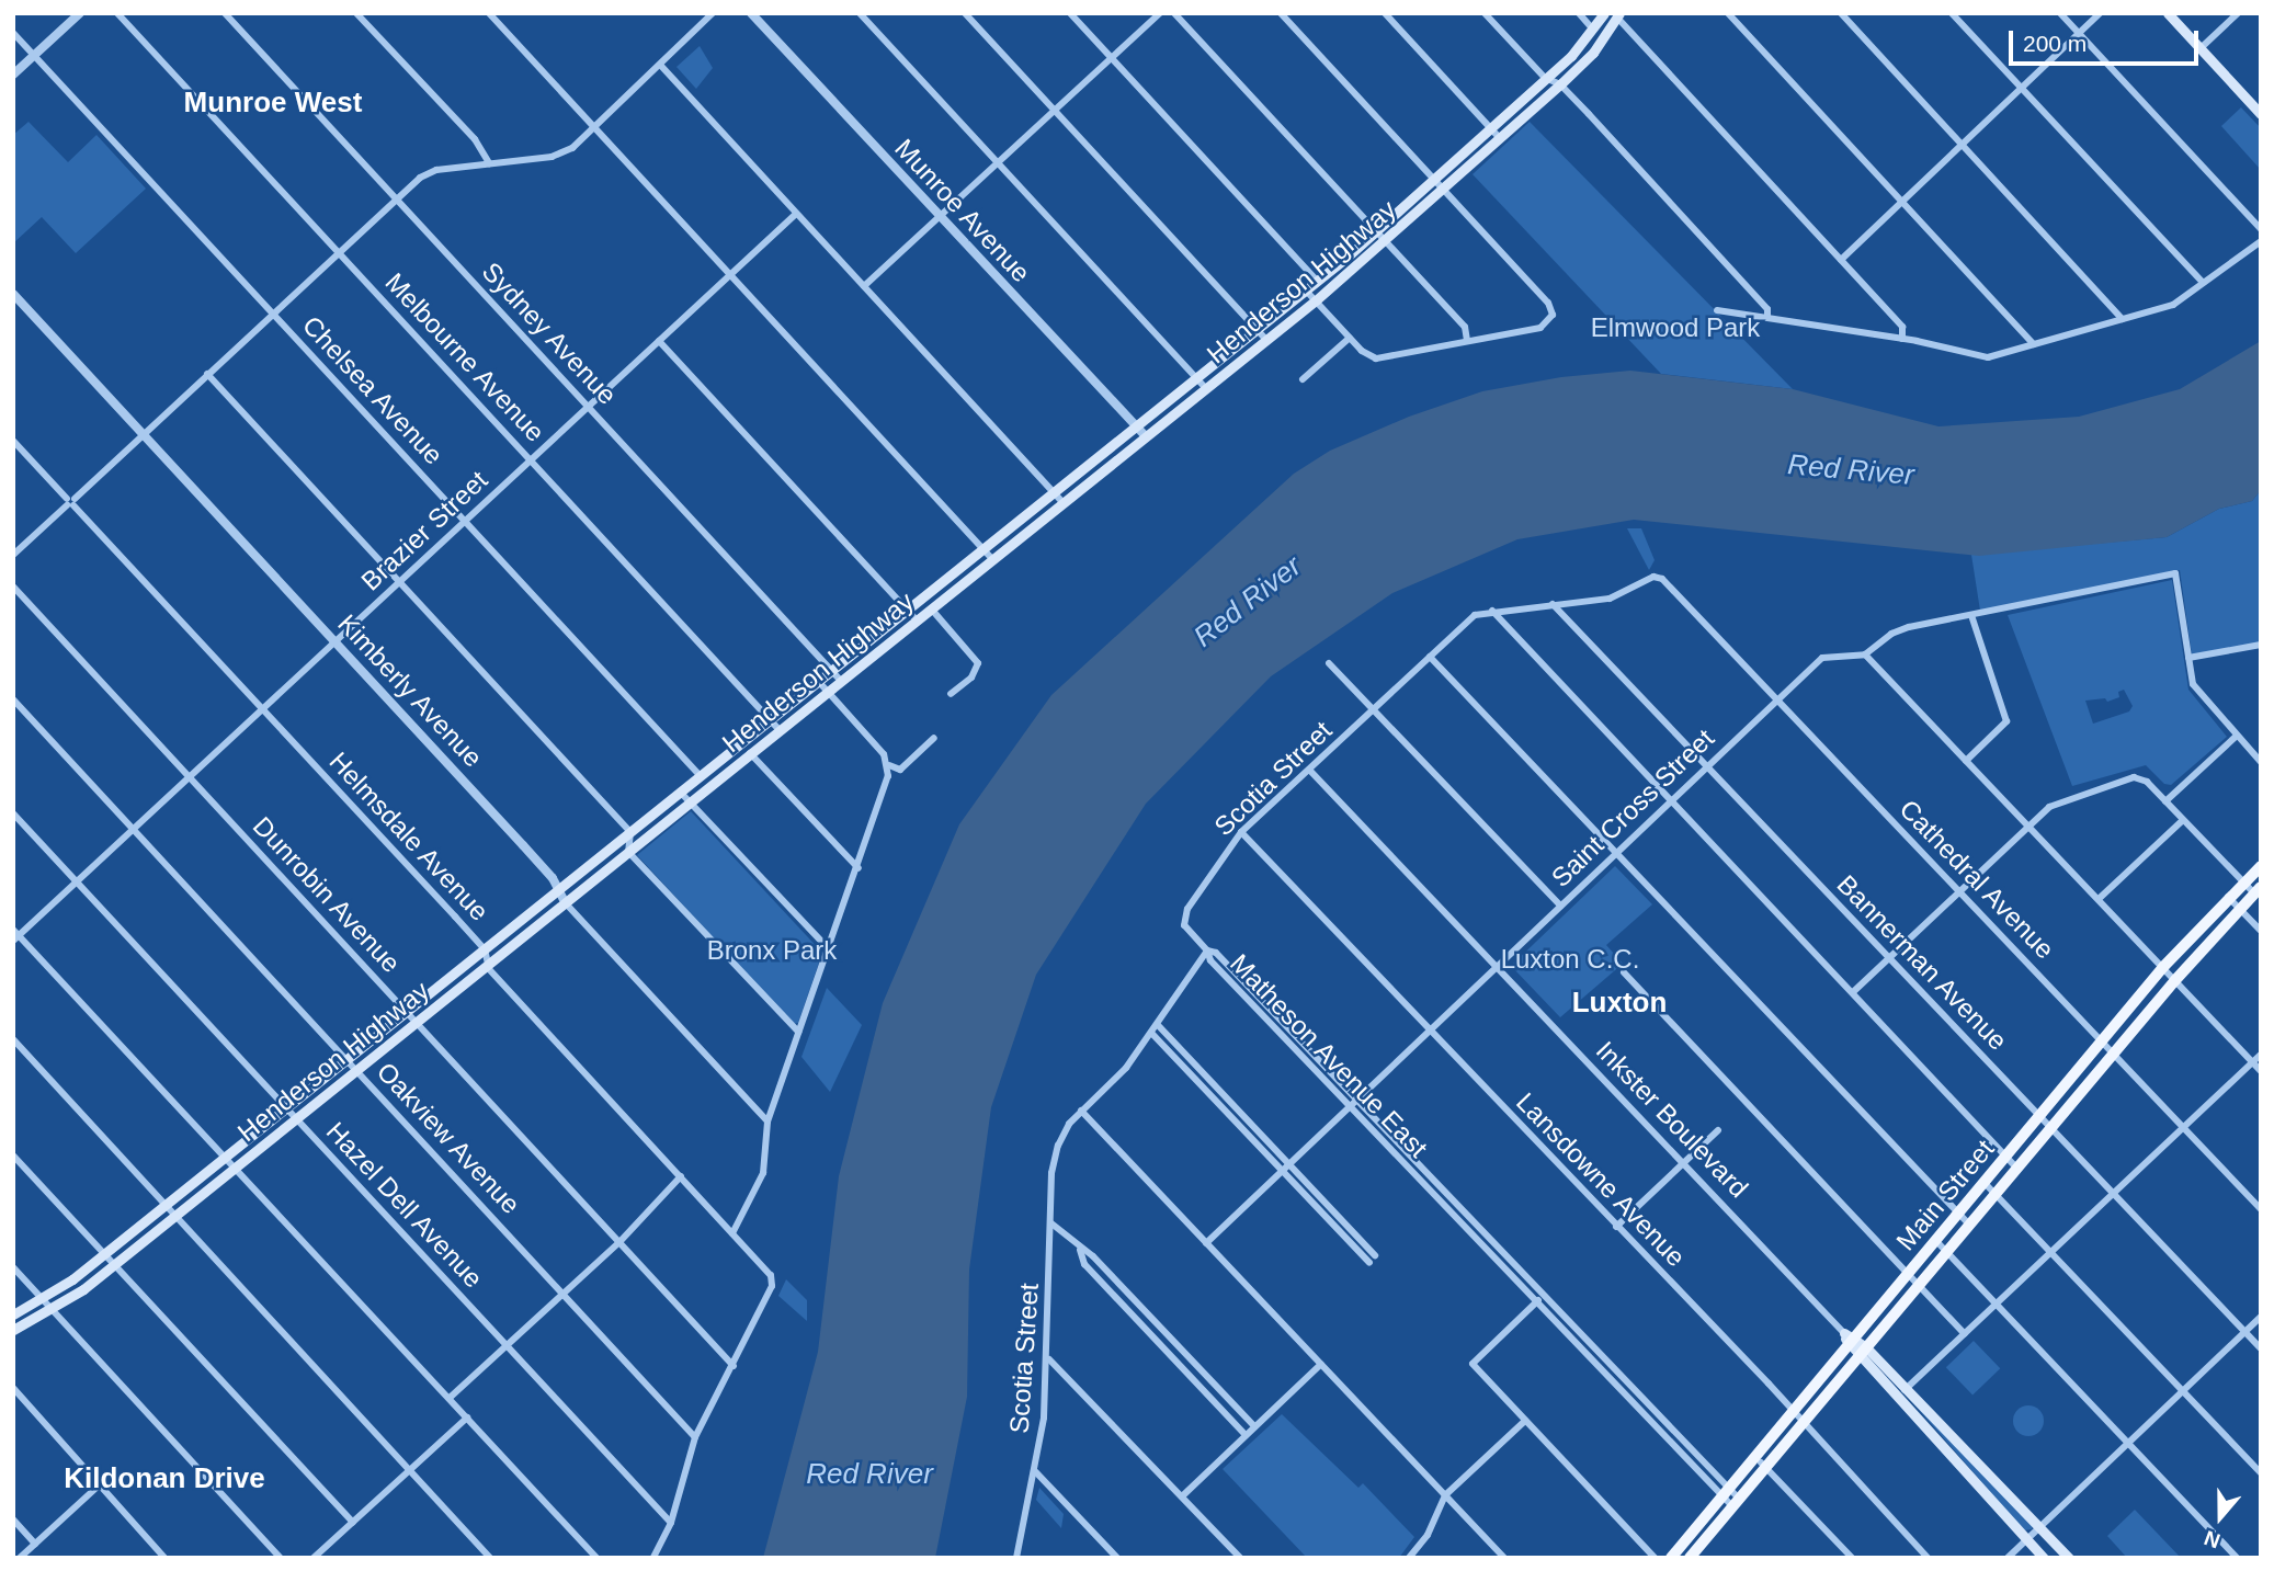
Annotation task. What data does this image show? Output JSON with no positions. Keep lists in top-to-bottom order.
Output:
{
  "streets": {
    "main road": ["Henderson Highway", "Inkster Boulevard", "Main Street"],
    "street": [
      "Munroe Avenue",
      "Sydney Avenue",
      "Melbourne Avenue",
      "Chelsea Avenue",
      "Brazier Street",
      "Kimberly Avenue",
      "Scotia Street",
      "Saint Cross Street",
      "Helmsdale Avenue",
      "Cathedral Avenue",
      "Dunrobin Avenue",
      "Bannerman Avenue",
      "Matheson Avenue East",
      "Oakview Avenue",
      "Lansdowne Avenue",
      "Hazel Dell Avenue"
    ]
  },
  "crossings": [
    ["Munroe Avenue", "Henderson Highway"],
    ["Henderson Highway", "Sydney Avenue"],
    ["Henderson Highway", "Melbourne Avenue"],
    ["Henderson Highway", "Chelsea Avenue"],
    ["Henderson Highway", "Kimberly Avenue"],
    ["Henderson Highway", "Helmsdale Avenue"],
    ["Henderson Highway", "Dunrobin Avenue"],
    ["Henderson Highway", "Oakview Avenue"],
    ["Henderson Highway", "Hazel Dell Avenue"],
    ["Sydney Avenue", "Brazier Street"],
    ["Melbourne Avenue", "Brazier Street"],
    ["Chelsea Avenue", "Brazier Street"],
    ["Brazier Street", "Kimberly Avenue"],
    ["Brazier Street", "Helmsdale Avenue"],
    ["Brazier Street", "Dunrobin Avenue"],
    ["Brazier Street", "Oakview Avenue"],
    ["Brazier Street", "Hazel Dell Avenue"],
    ["Scotia Street", "Cathedral Avenue"],
    ["Scotia Street", "Bannerman Avenue"],
    ["Scotia Street", "Matheson Avenue East"],
    ["Scotia Street", "Inkster Boulevard"],
    ["Scotia Street", "Lansdowne Avenue"],
    ["Saint Cross Street", "Cathedral Avenue"],
    ["Saint Cross Street", "Bannerman Avenue"],
    ["Saint Cross Street", "Matheson Avenue East"],
    ["Saint Cross Street", "Inkster Boulevard"],
    ["Saint Cross Street", "Lansdowne Avenue"],
    ["Cathedral Avenue", "Main Street"],
    ["Bannerman Avenue", "Main Street"],
    ["Matheson Avenue East", "Main Street"],
    ["Inkster Boulevard", "Main Street"],
    ["Lansdowne Avenue", "Main Street"]
  ],
  "districts": ["Munroe West", "Luxton", "Kildonan Drive"],
  "water": ["Red River"],
  "parks": ["Elmwood Park", "Bronx Park", "Luxton C.C."],
  "scale_bar": "200 m",
  "north": "bottom"
}
